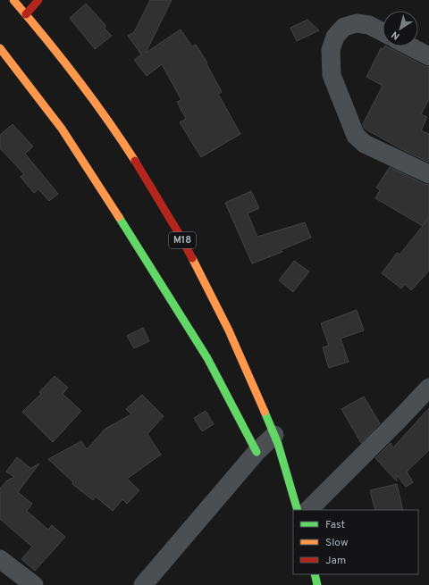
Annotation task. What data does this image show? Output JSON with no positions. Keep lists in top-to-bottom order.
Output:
{
  "streets": {
    "main road": ["M18"]
  },
  "legend": ["Fast", "Slow", "Jam"],
  "north": "bottom left"
}
